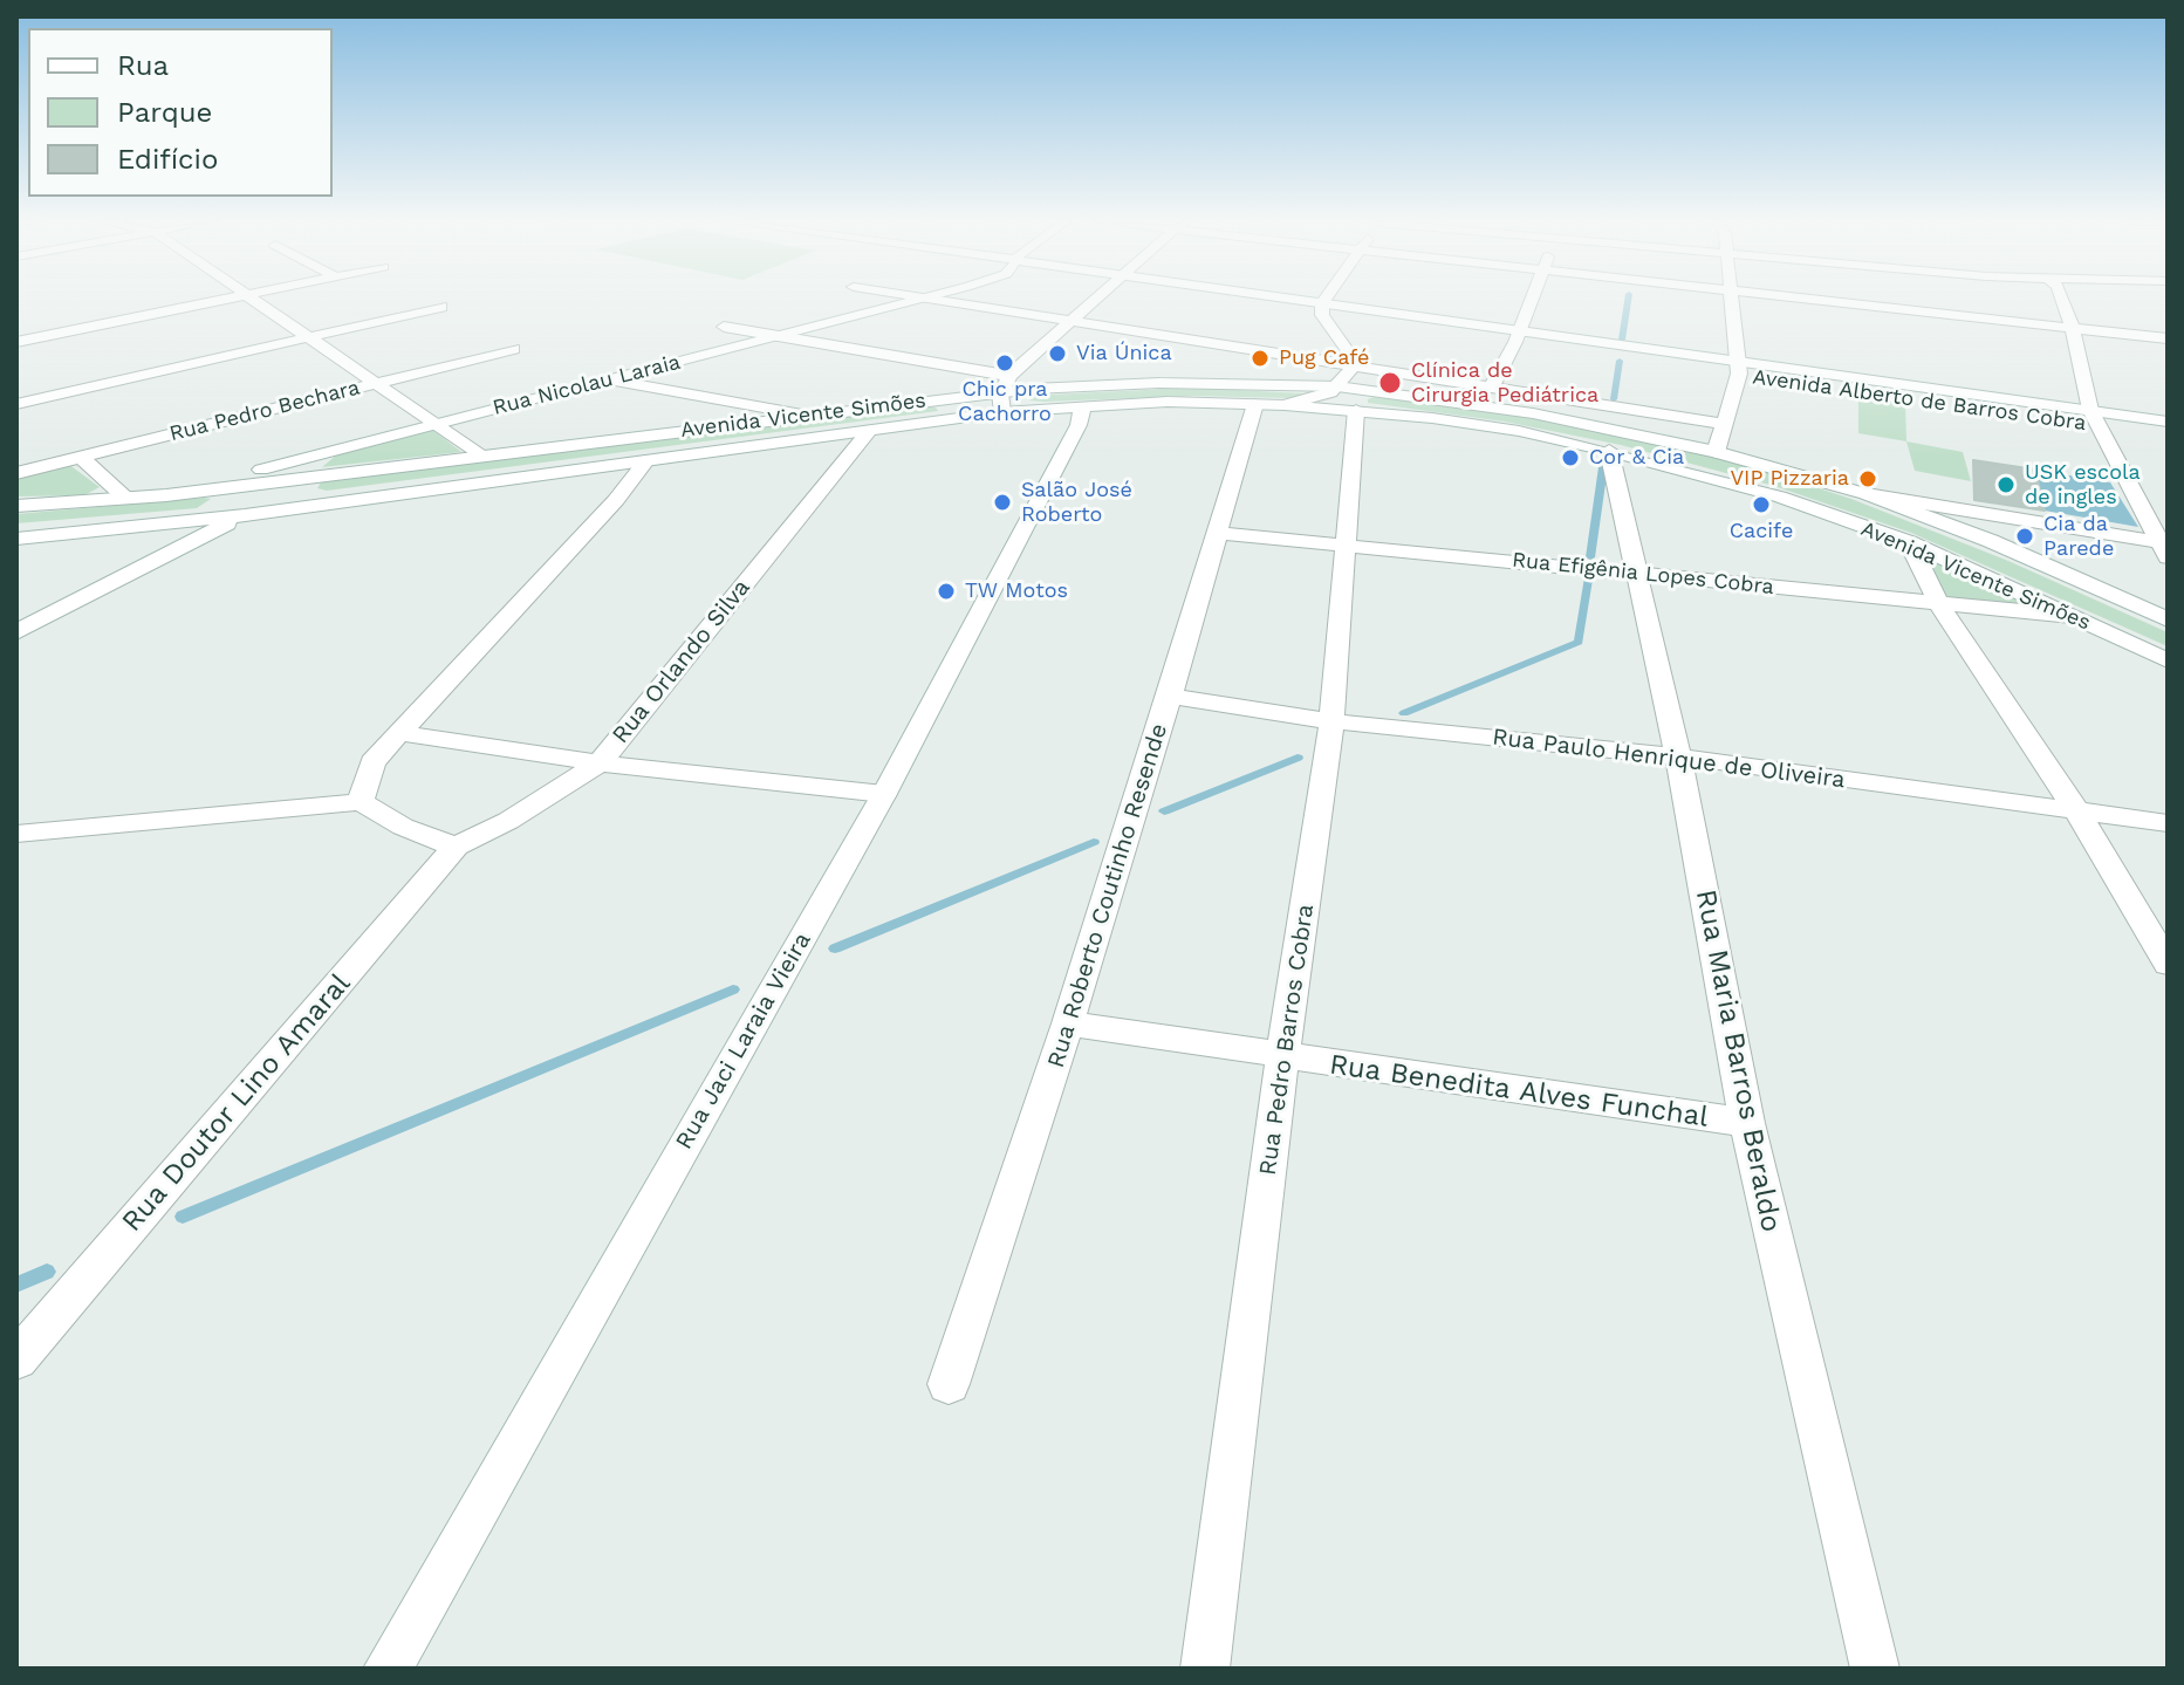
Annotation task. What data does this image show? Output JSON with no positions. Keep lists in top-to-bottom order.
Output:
{
  "streets": {
    "street": [
      "Rua Nicolau Laraia",
      "Avenida Alberto de Barros Cobra",
      "Rua Pedro Bechara",
      "Avenida Vicente Simões",
      "Rua Efigênia Lopes Cobra",
      "Rua Orlando Silva",
      "Rua Paulo Henrique de Oliveira",
      "Rua Roberto Coutinho Resende",
      "Rua Pedro Barros Cobra",
      "Rua Jaci Laraia Vieira",
      "Rua Maria Barros Beraldo",
      "Rua Benedita Alves Funchal",
      "Rua Doutor Lino Amaral"
    ]
  },
  "crossings": [
    ["Rua Nicolau Laraia", "Avenida Vicente Simões"],
    ["Avenida Vicente Simões", "Rua Efigênia Lopes Cobra"],
    ["Avenida Vicente Simões", "Rua Orlando Silva"],
    ["Avenida Vicente Simões", "Rua Roberto Coutinho Resende"],
    ["Avenida Vicente Simões", "Rua Pedro Barros Cobra"],
    ["Avenida Vicente Simões", "Rua Jaci Laraia Vieira"],
    ["Avenida Vicente Simões", "Rua Maria Barros Beraldo"],
    ["Rua Efigênia Lopes Cobra", "Rua Roberto Coutinho Resende"],
    ["Rua Efigênia Lopes Cobra", "Rua Pedro Barros Cobra"],
    ["Rua Efigênia Lopes Cobra", "Rua Maria Barros Beraldo"],
    ["Rua Orlando Silva", "Rua Doutor Lino Amaral"],
    ["Rua Paulo Henrique de Oliveira", "Rua Roberto Coutinho Resende"],
    ["Rua Paulo Henrique de Oliveira", "Rua Pedro Barros Cobra"],
    ["Rua Paulo Henrique de Oliveira", "Rua Maria Barros Beraldo"],
    ["Rua Roberto Coutinho Resende", "Rua Benedita Alves Funchal"],
    ["Rua Pedro Barros Cobra", "Rua Benedita Alves Funchal"],
    ["Rua Maria Barros Beraldo", "Rua Benedita Alves Funchal"]
  ],
  "places": [
    "Via Única",
    "Pug Café",
    "Chic pra Cachorro",
    "Clínica de Cirurgia Pediátrica",
    "Cor & Cia",
    "VIP Pizzaria",
    "USK escola de ingles",
    "Salão José Roberto",
    "Cacife",
    "Cia da Parede",
    "TW Motos"
  ],
  "legend": ["Rua", "Parque", "Edifício"]
}
